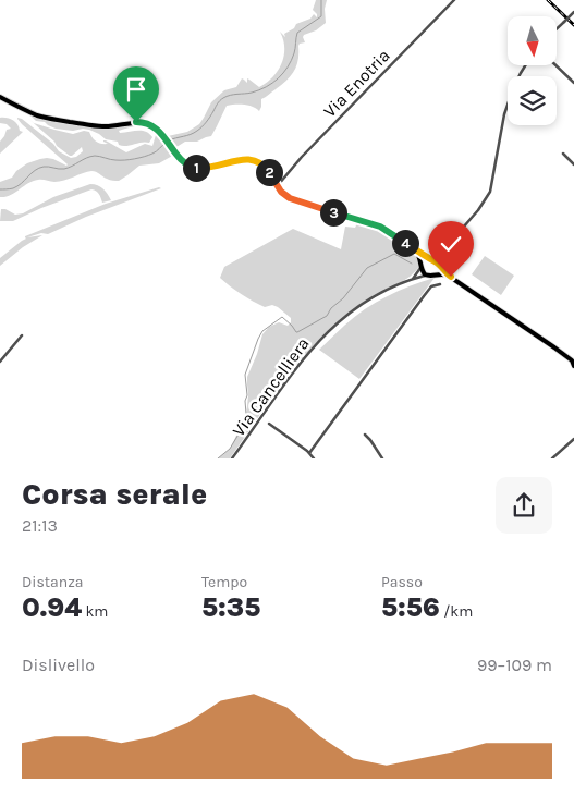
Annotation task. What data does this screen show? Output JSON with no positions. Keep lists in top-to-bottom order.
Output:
{
  "streets": {
    "street": ["Via Enotria", "Via Cancelliera"]
  },
  "north": "bottom",
  "page": {
    "pins": [
      "1",
      "2",
      "3",
      "4"
    ],
    "heading": ["Corsa serale", "21:13"],
    "stats": [
      ["Distanza", "0.94 km"],
      ["Tempo", "5:35"],
      ["Passo", "5:56 /km"]
    ],
    "chart": ["Dislivello", "99–109 m"]
  }
}
